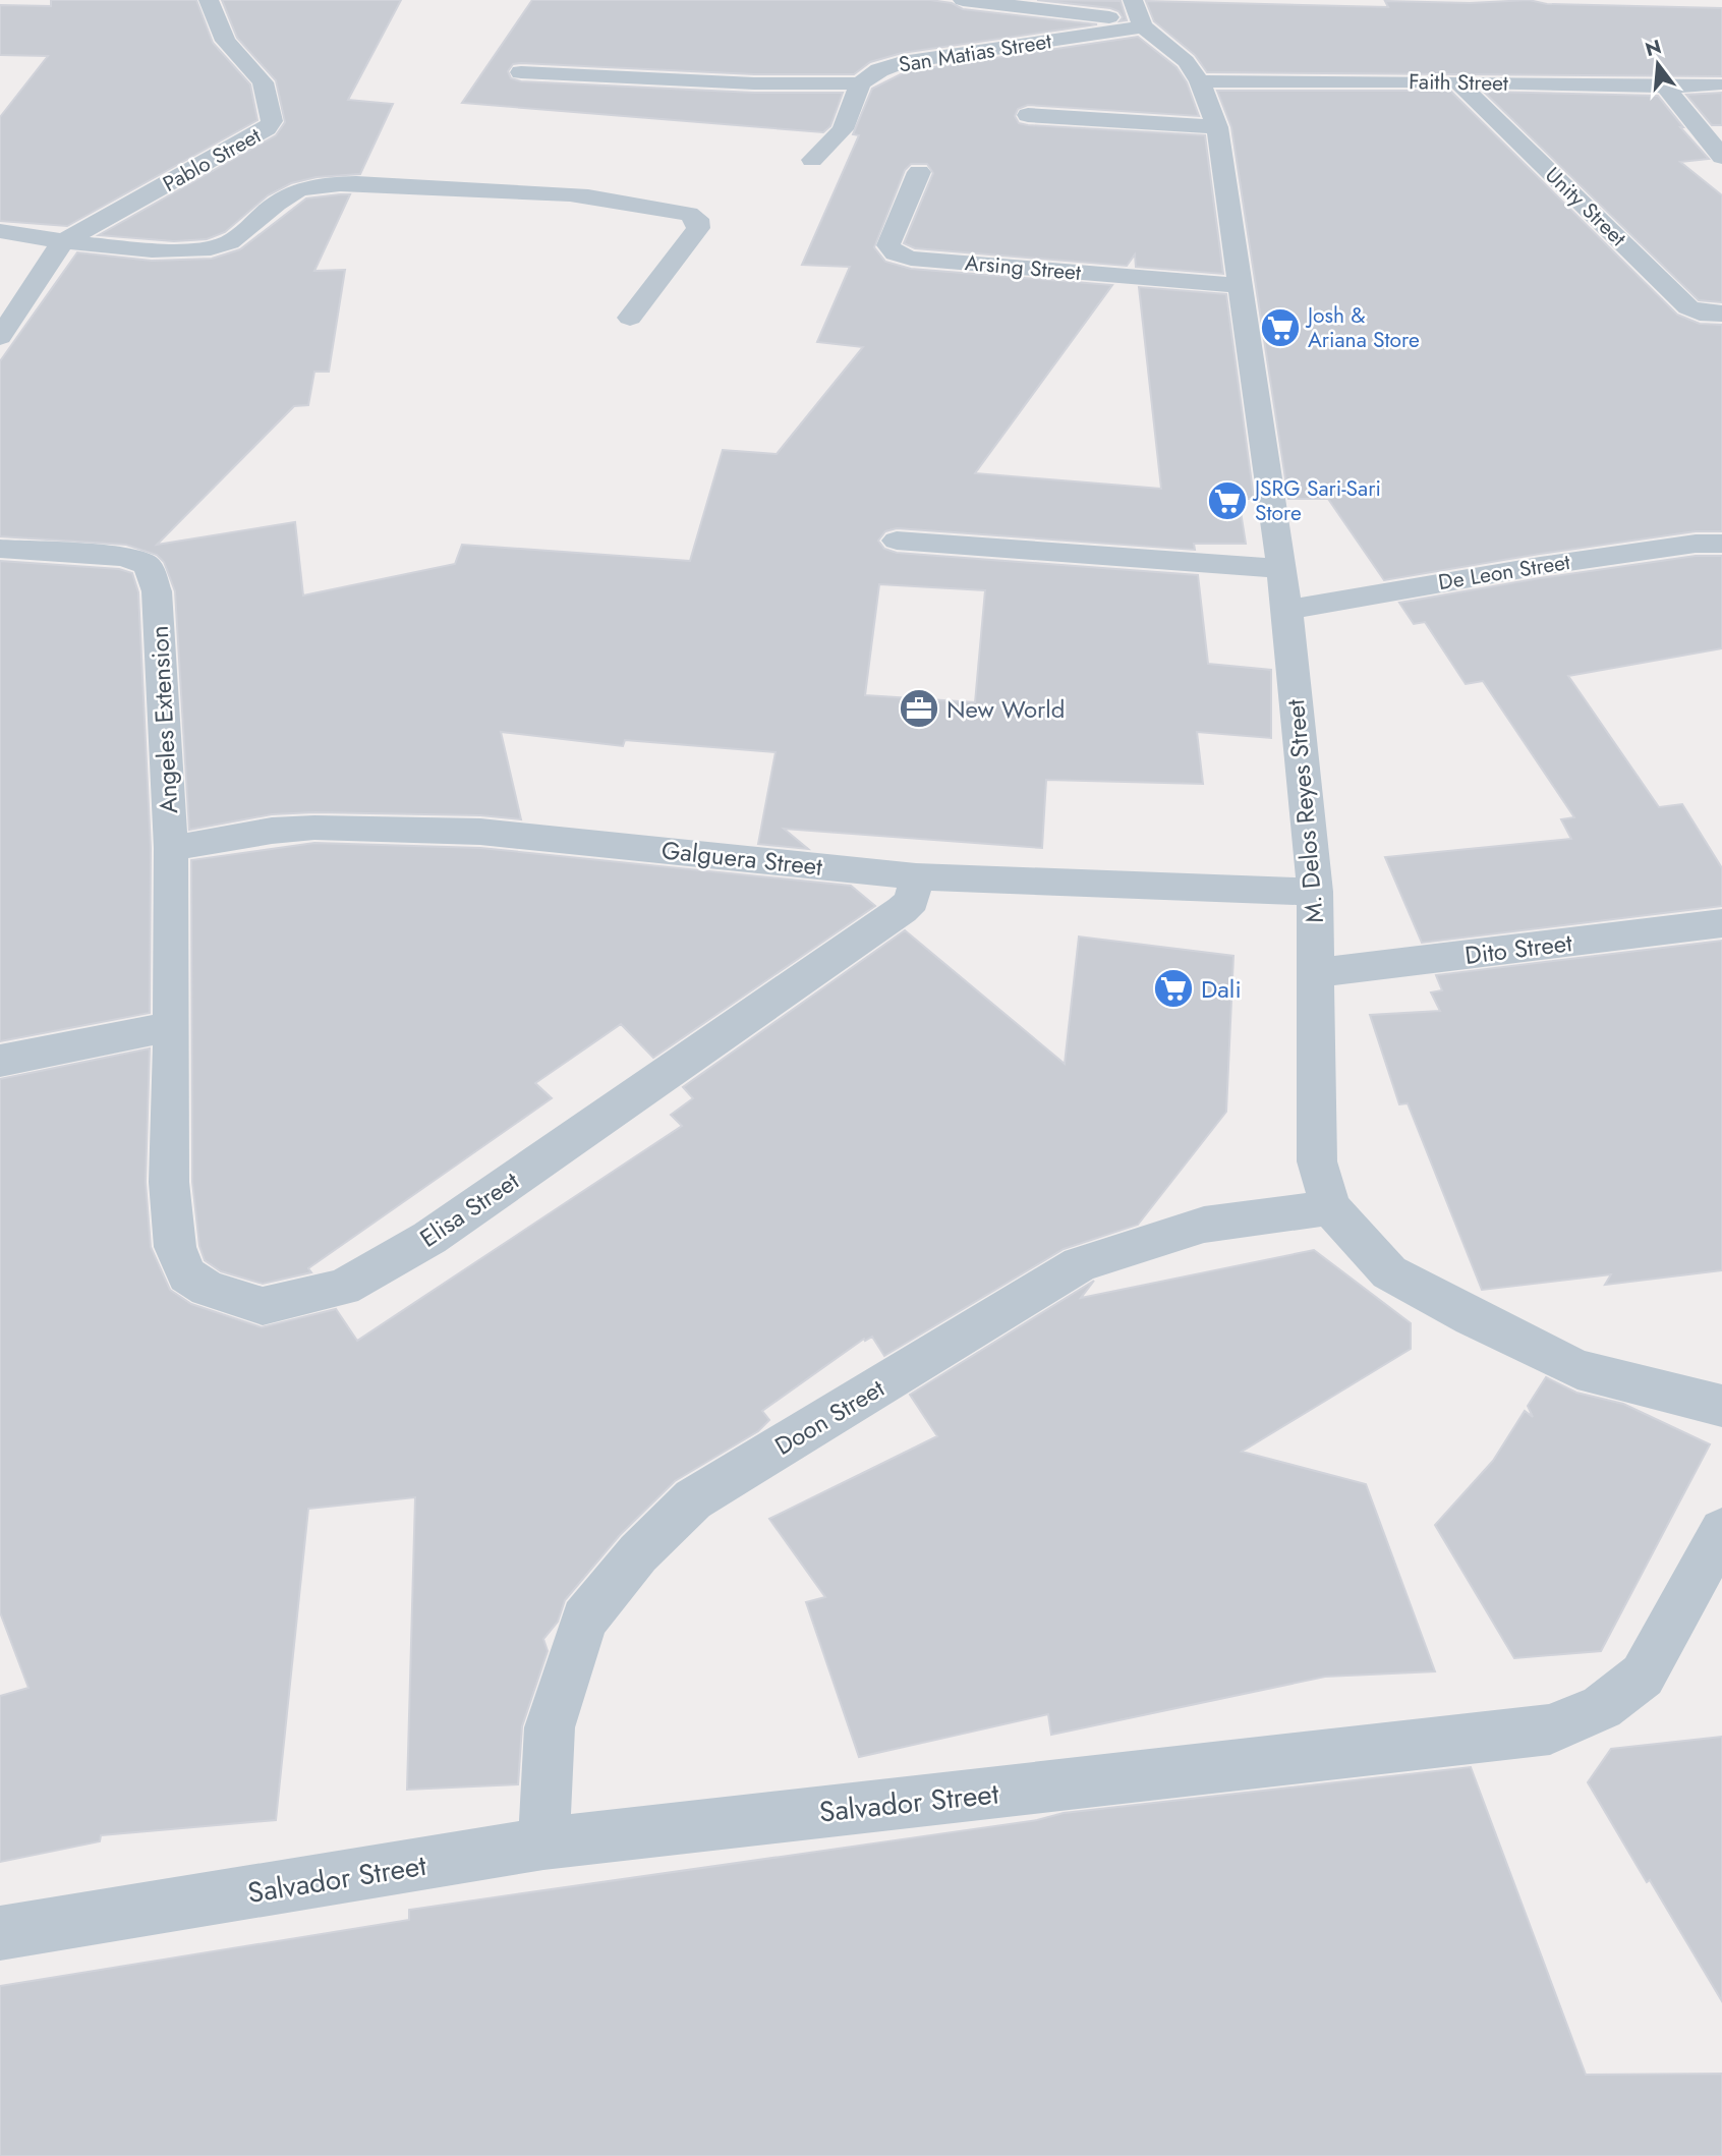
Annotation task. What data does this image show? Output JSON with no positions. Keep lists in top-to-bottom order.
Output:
{
  "streets": {
    "street": [
      "San Matias Street",
      "Faith Street",
      "Pablo Street",
      "Unity Street",
      "Arsing Street",
      "De Leon Street",
      "Angeles Extension",
      "M. Delos Reyes Street",
      "Galguera Street",
      "Dito Street",
      "Elisa Street",
      "Doon Street",
      "Salvador Street"
    ]
  },
  "crossings": [
    ["San Matias Street", "M. Delos Reyes Street"],
    ["Faith Street", "Unity Street"],
    ["Faith Street", "M. Delos Reyes Street"],
    ["Arsing Street", "M. Delos Reyes Street"],
    ["De Leon Street", "M. Delos Reyes Street"],
    ["Angeles Extension", "Galguera Street"],
    ["Angeles Extension", "Elisa Street"],
    ["M. Delos Reyes Street", "Galguera Street"],
    ["M. Delos Reyes Street", "Dito Street"],
    ["M. Delos Reyes Street", "Doon Street"],
    ["Galguera Street", "Elisa Street"],
    ["Doon Street", "Salvador Street"]
  ],
  "places": {
    "supermarket": ["Josh & Ariana Store", "JSRG Sari-Sari Store", "Dali"],
    "office": ["New World"]
  },
  "north": "top"
}
